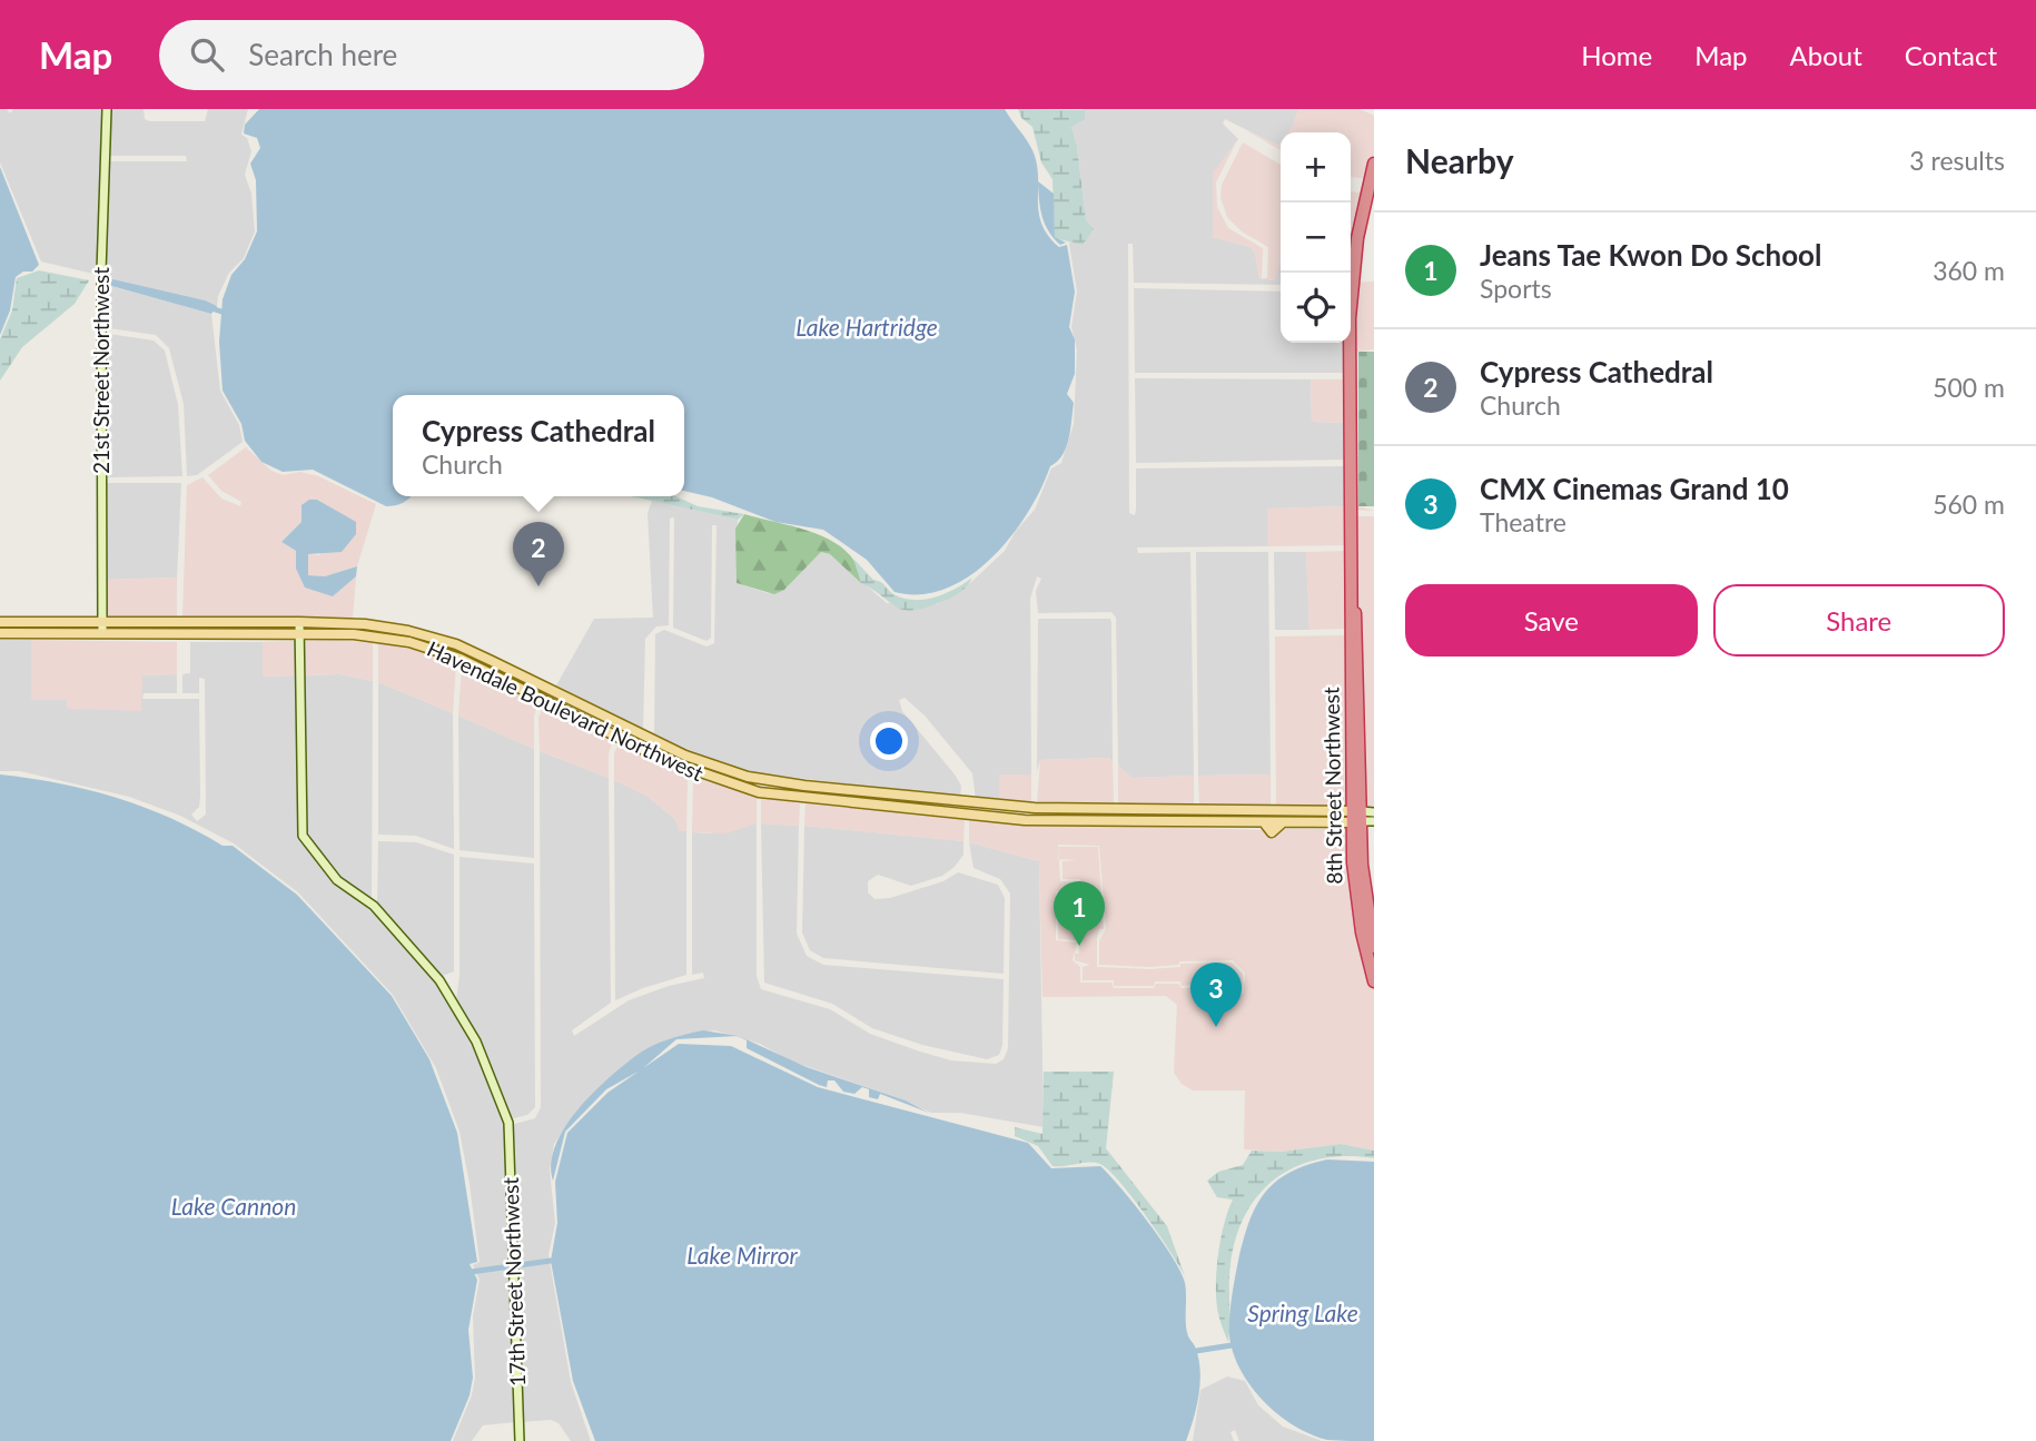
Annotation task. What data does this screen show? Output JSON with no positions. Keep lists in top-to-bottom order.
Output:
{
  "streets": {
    "highway": ["8th Street Northwest"],
    "main road": ["Havendale Boulevard Northwest"],
    "street": ["21st Street Northwest", "17th Street Northwest"]
  },
  "crossings": [
    ["21st Street Northwest", "Havendale Boulevard Northwest"],
    ["Havendale Boulevard Northwest", "8th Street Northwest"],
    ["Havendale Boulevard Northwest", "17th Street Northwest"]
  ],
  "water": [
    "Lake Hartridge",
    "Lake Cannon",
    "Lake Mirror",
    "Spring Lake"
  ],
  "page": {
    "header": "Map",
    "search": "Search here",
    "nav": [
      "Home",
      "Map",
      "About",
      "Contact"
    ],
    "heading": ["Nearby", "3 results"],
    "map_buttons": ["+", "−"],
    "list": [
      {
        "mark": "1",
        "name": "Jeans Tae Kwon Do School",
        "note": "Sports",
        "value": "360 m"
      },
      {
        "mark": "2",
        "name": "Cypress Cathedral",
        "note": "Church",
        "value": "500 m"
      },
      {
        "mark": "3",
        "name": "CMX Cinemas Grand 10",
        "note": "Theatre",
        "value": "560 m"
      }
    ],
    "popup": ["Cypress Cathedral", "Church"],
    "pins": ["2", "1", "3"],
    "buttons": ["Save", "Share"]
  }
}
